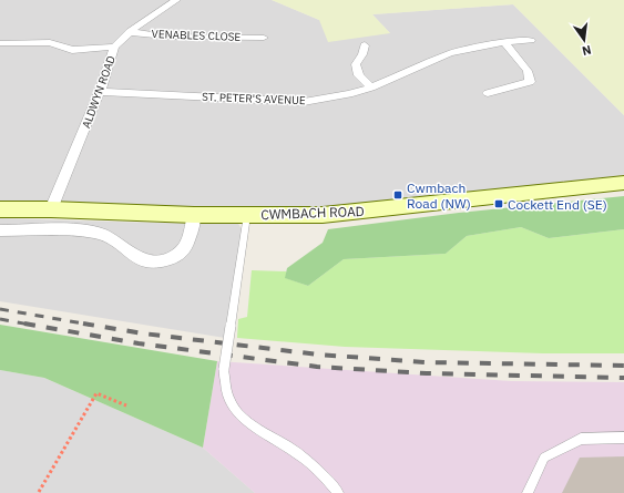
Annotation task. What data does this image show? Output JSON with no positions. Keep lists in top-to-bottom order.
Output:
{
  "streets": {
    "main road": ["CWMBACH ROAD"],
    "street": ["VENABLES CLOSE", "ALDWYN ROAD", "ST. PETER'S AVENUE"]
  },
  "crossings": [
    ["VENABLES CLOSE", "ALDWYN ROAD"],
    ["ALDWYN ROAD", "ST. PETER'S AVENUE"],
    ["ALDWYN ROAD", "CWMBACH ROAD"]
  ],
  "places": {
    "transit": ["Cwmbach Road (NW)", "Cockett End (SE)"]
  },
  "north": "bottom"
}
